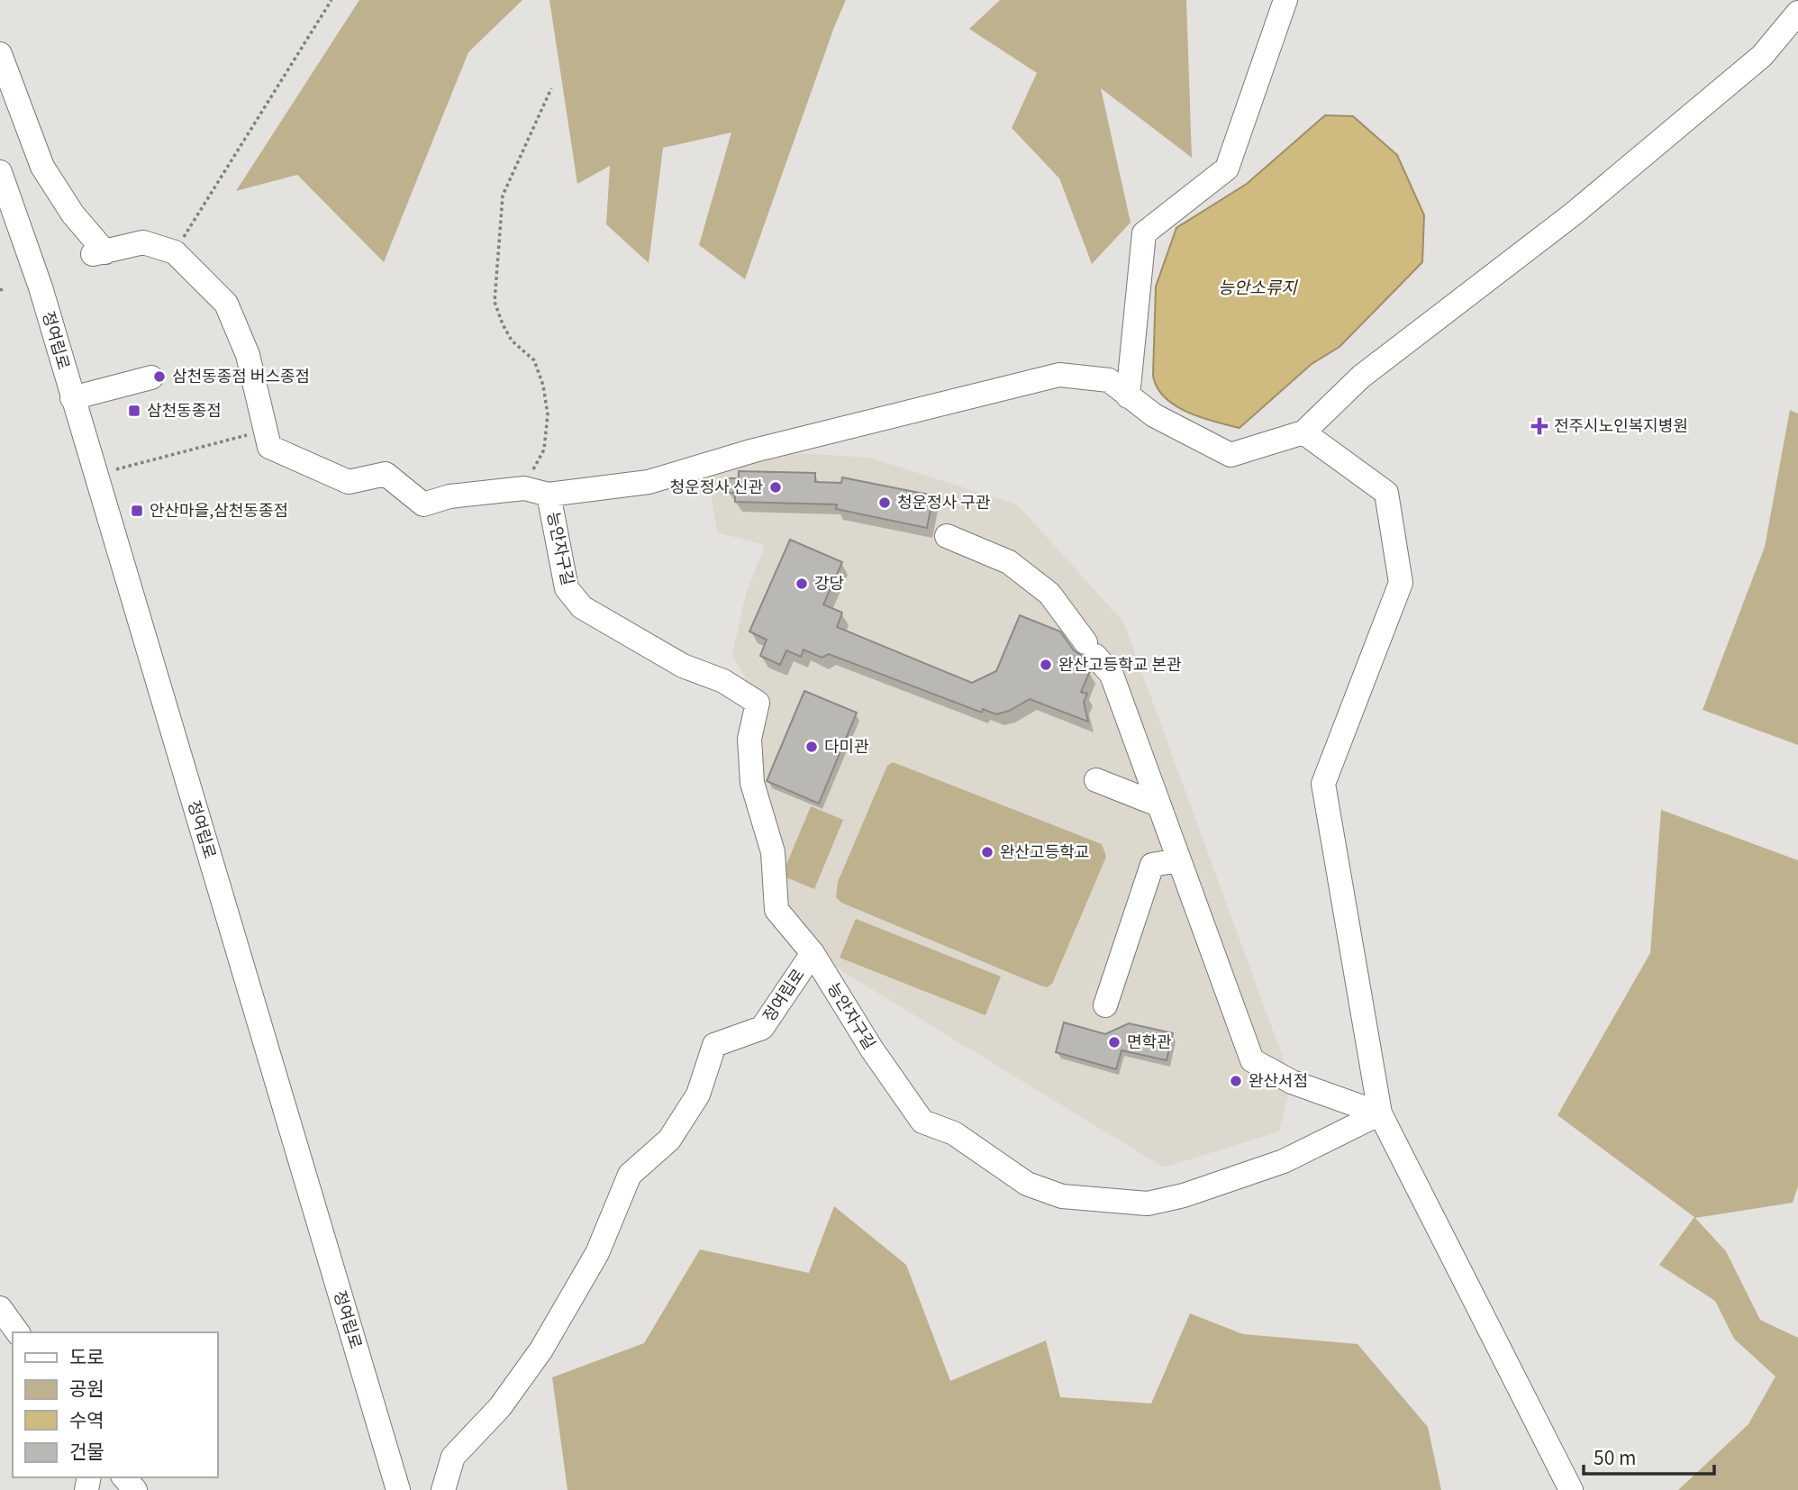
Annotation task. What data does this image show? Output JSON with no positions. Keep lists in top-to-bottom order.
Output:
{
  "streets": {
    "street": ["정여립로", "능안자구길"]
  },
  "crossings": [
    ["정여립로", "능안자구길"]
  ],
  "water": ["능안소류지"],
  "places": {
    "other": [
      "삼천동종점 버스종점",
      "청운정사 신관",
      "청운정사 구관",
      "강당",
      "완산고등학교 본관",
      "다미관",
      "완산고등학교",
      "면학관",
      "완산서점"
    ],
    "transit": ["삼천동종점", "안산마을,삼천동종점"],
    "health": ["전주시노인복지병원"]
  },
  "legend": [
    "도로",
    "공원",
    "수역",
    "건물"
  ],
  "scale_bar": "50 m"
}
